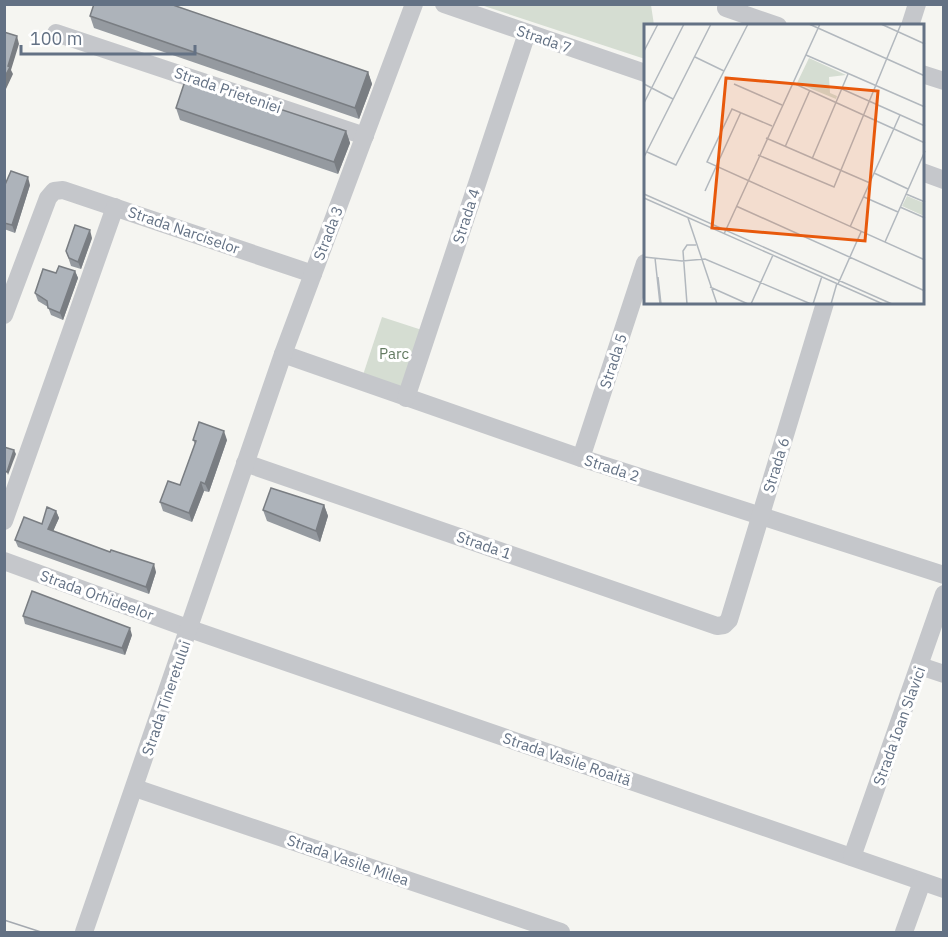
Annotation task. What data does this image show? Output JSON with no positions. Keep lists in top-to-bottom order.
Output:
{
  "streets": {
    "street": [
      "Strada 7",
      "Strada Prieteniei",
      "Strada 4",
      "Strada Narciselor",
      "Strada 3",
      "Strada 5",
      "Strada 6",
      "Strada 2",
      "Strada 1",
      "Strada Orhideelor",
      "Strada Tineretului",
      "Strada Ioan Slavici",
      "Strada Vasile Roaită",
      "Strada Vasile Milea"
    ]
  },
  "crossings": [
    ["Strada 7", "Strada 4"],
    ["Strada Prieteniei", "Strada 3"],
    ["Strada 4", "Strada 2"],
    ["Strada Narciselor", "Strada 3"],
    ["Strada 3", "Strada 2"],
    ["Strada 3", "Strada 1"],
    ["Strada 3", "Strada Tineretului"],
    ["Strada 5", "Strada 2"],
    ["Strada 6", "Strada 2"],
    ["Strada 6", "Strada 1"],
    ["Strada 1", "Strada Tineretului"],
    ["Strada Orhideelor", "Strada Tineretului"],
    ["Strada Orhideelor", "Strada Vasile Roaită"],
    ["Strada Tineretului", "Strada Vasile Roaită"],
    ["Strada Tineretului", "Strada Vasile Milea"],
    ["Strada Ioan Slavici", "Strada Vasile Roaită"]
  ],
  "parks": ["Parc"],
  "scale_bar": "100 m"
}
